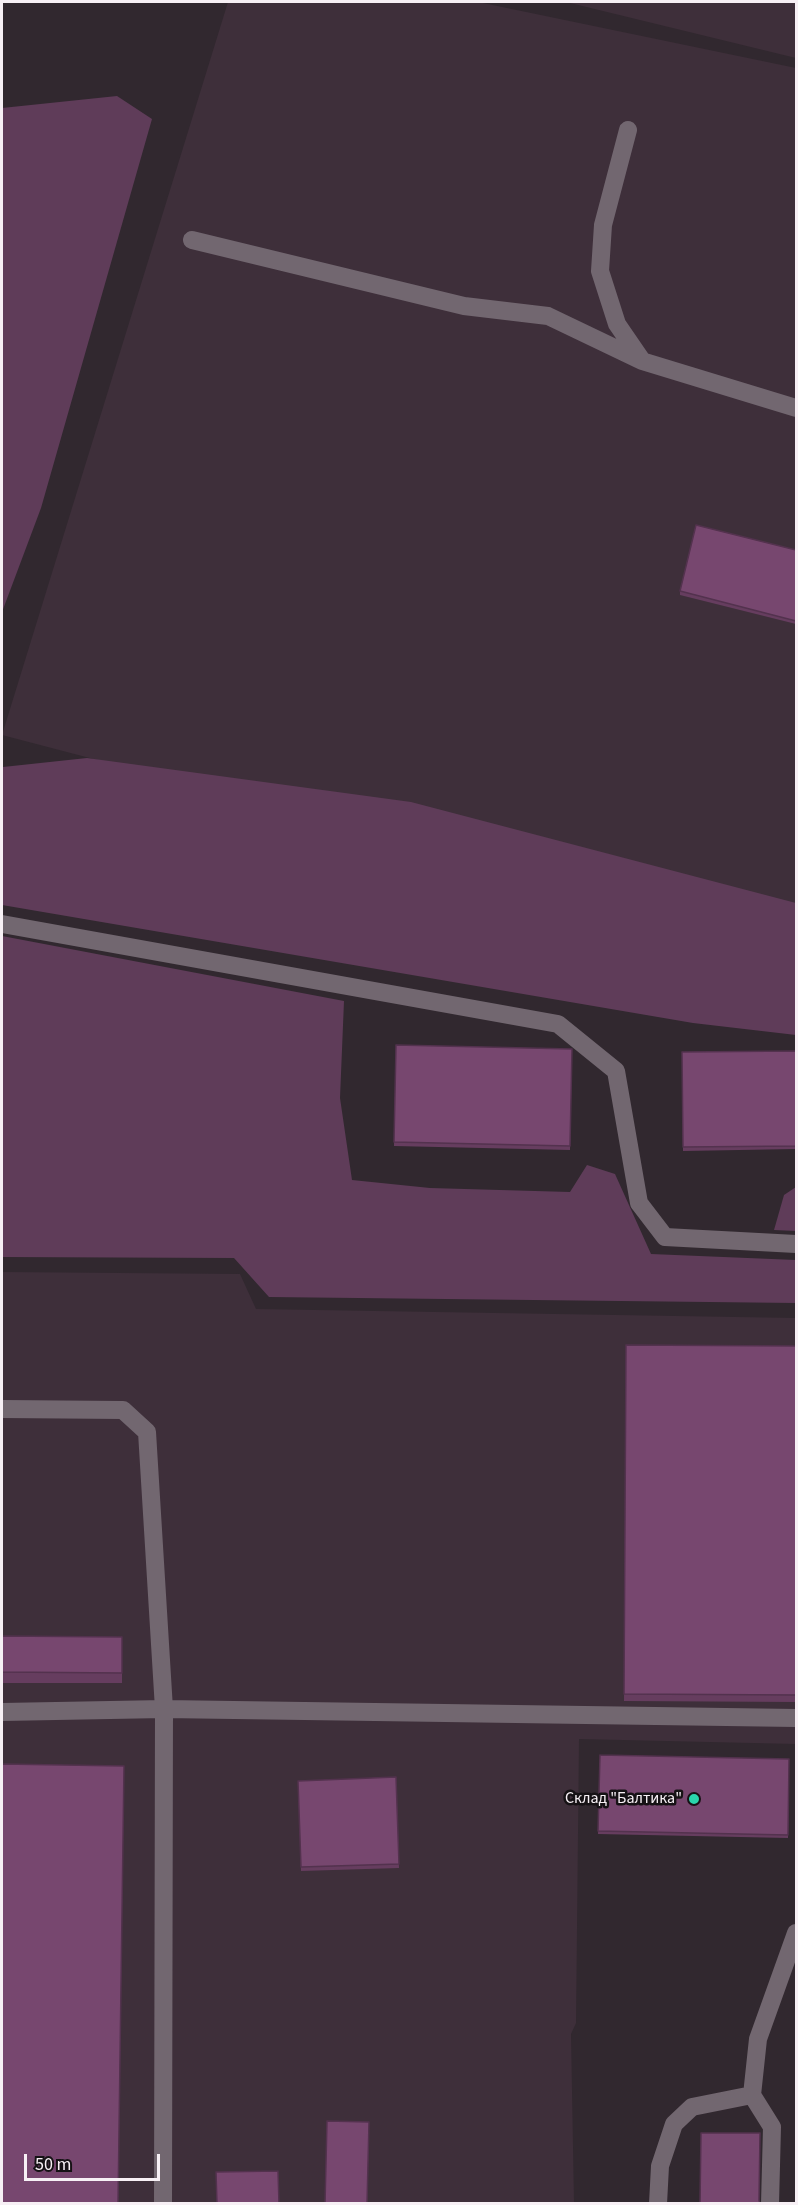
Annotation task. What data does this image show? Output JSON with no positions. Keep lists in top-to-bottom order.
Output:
{
  "places": ["Склад \"Балтика\""],
  "scale_bar": "50 m"
}
